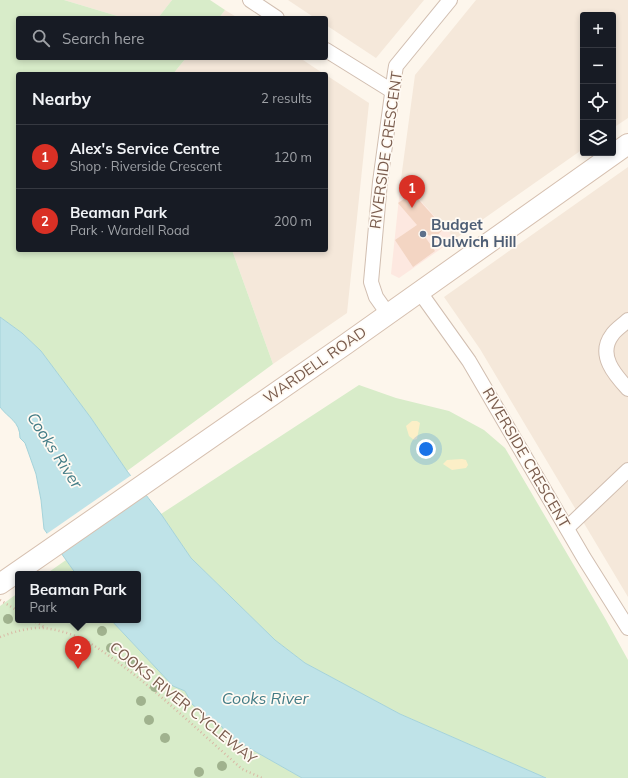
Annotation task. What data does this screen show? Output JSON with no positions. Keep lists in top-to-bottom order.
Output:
{
  "streets": {
    "main road": ["WARDELL ROAD"],
    "street": ["RIVERSIDE CRESCENT"],
    "path": ["COOKS RIVER CYCLEWAY"]
  },
  "crossings": [
    ["RIVERSIDE CRESCENT", "WARDELL ROAD"]
  ],
  "water": ["Cooks River"],
  "places": ["Budget Dulwich Hill"],
  "page": {
    "map_buttons": ["+", "−"],
    "search": "Search here",
    "heading": ["Nearby", "2 results"],
    "list": [
      {
        "mark": "1",
        "name": "Alex's Service Centre",
        "note": "Shop · Riverside Crescent",
        "value": "120 m"
      },
      {
        "mark": "2",
        "name": "Beaman Park",
        "note": "Park · Wardell Road",
        "value": "200 m"
      }
    ],
    "pins": ["1", "2"],
    "popup": ["Beaman Park", "Park"]
  }
}
